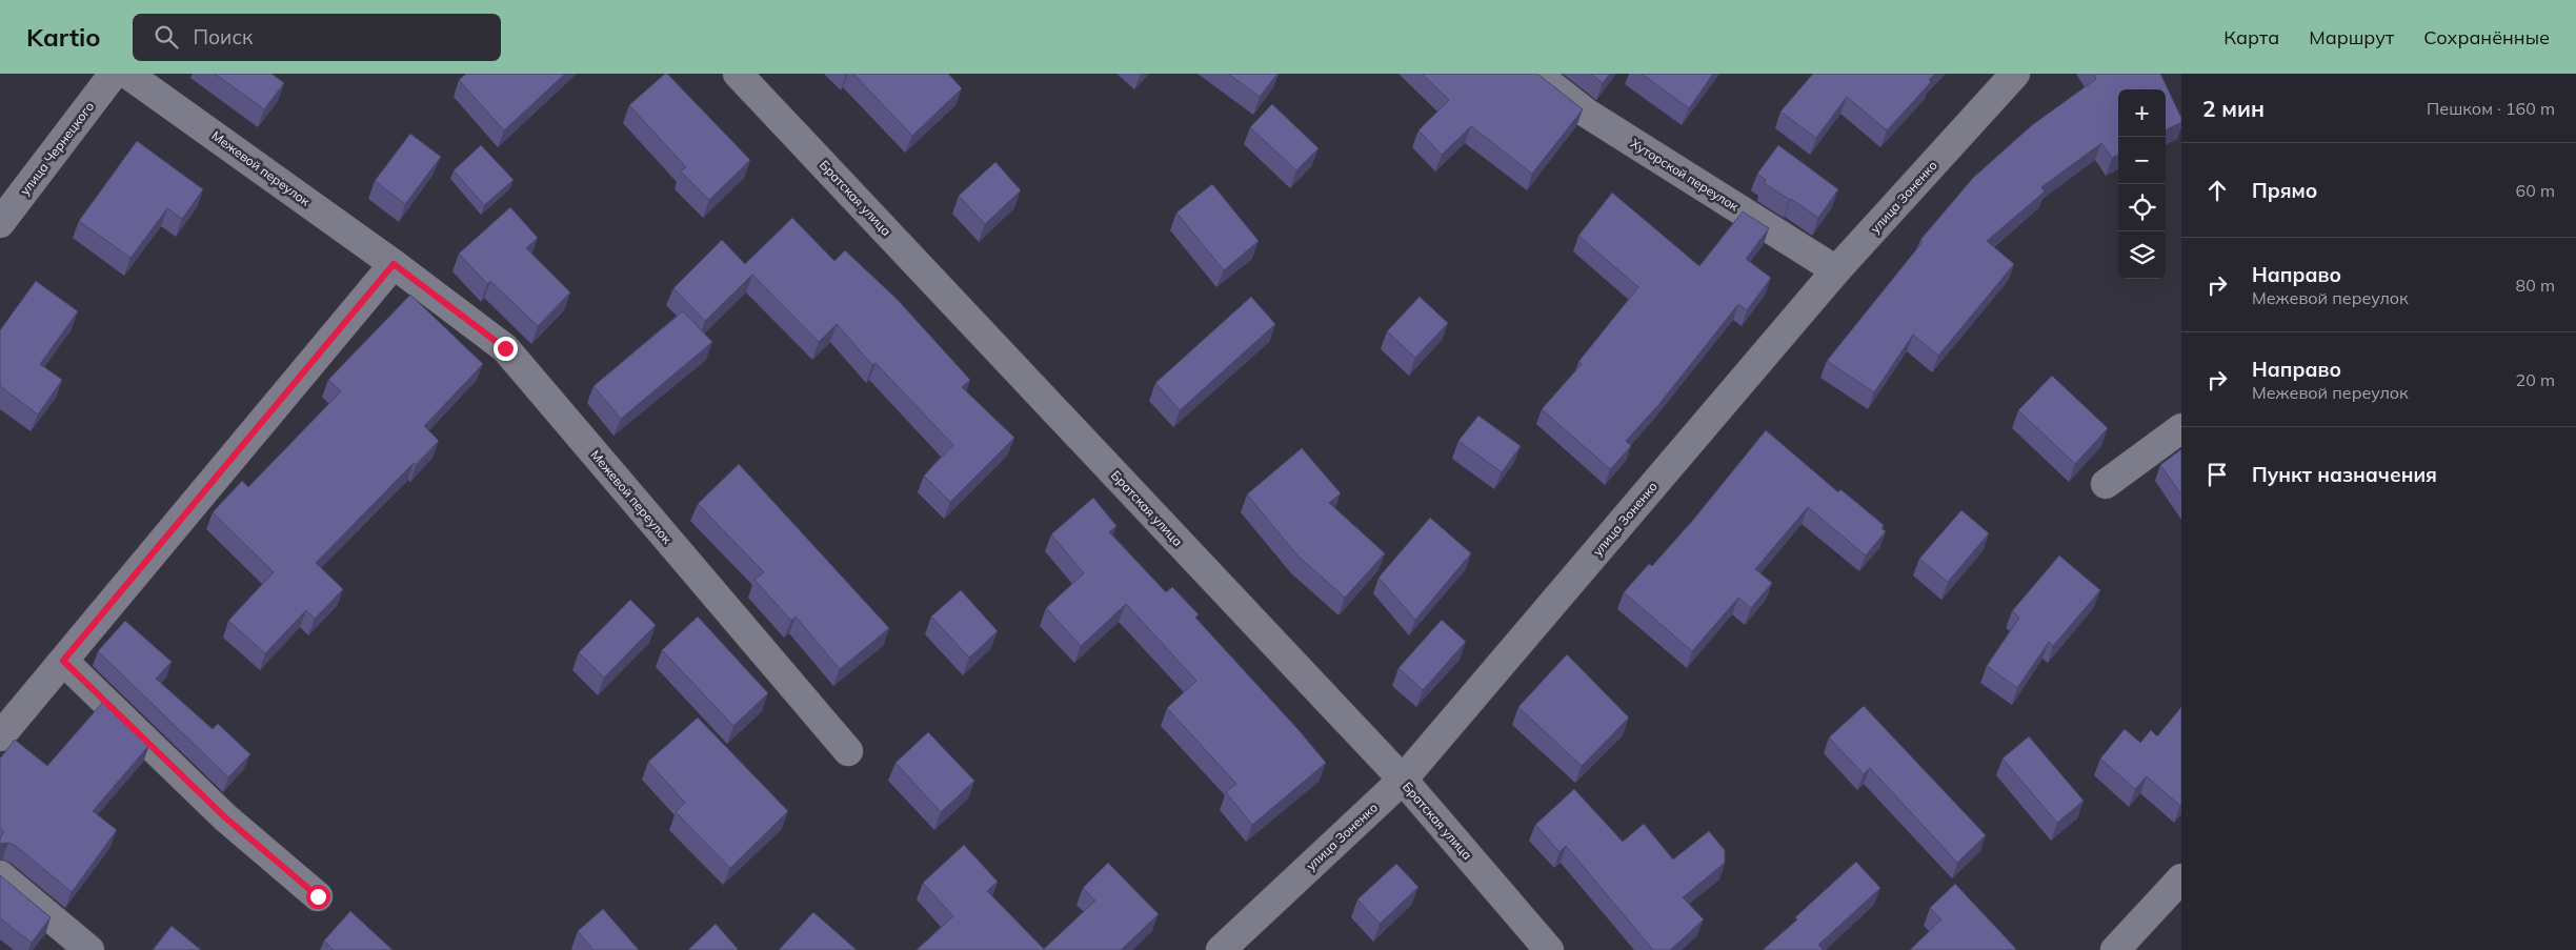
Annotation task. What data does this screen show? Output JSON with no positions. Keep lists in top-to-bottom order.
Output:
{
  "streets": {
    "street": [
      "улица Чернецкого",
      "Межевой переулок",
      "Хуторской переулок",
      "улица Зоненко",
      "Братская улица"
    ]
  },
  "crossings": [
    ["Хуторской переулок", "улица Зоненко"],
    ["улица Зоненко", "Братская улица"]
  ],
  "page": {
    "header": "Kartio",
    "search": "Поиск",
    "nav": ["Карта", "Маршрут", "Сохранённые"],
    "heading": ["2 мин", "Пешком · 160 m"],
    "map_buttons": ["+", "−"],
    "list": [
      ["Прямо", "60 m"],
      ["Направо", "Межевой переулок", "80 m"],
      ["Направо", "Межевой переулок", "20 m"],
      "Пункт назначения"
    ]
  }
}
